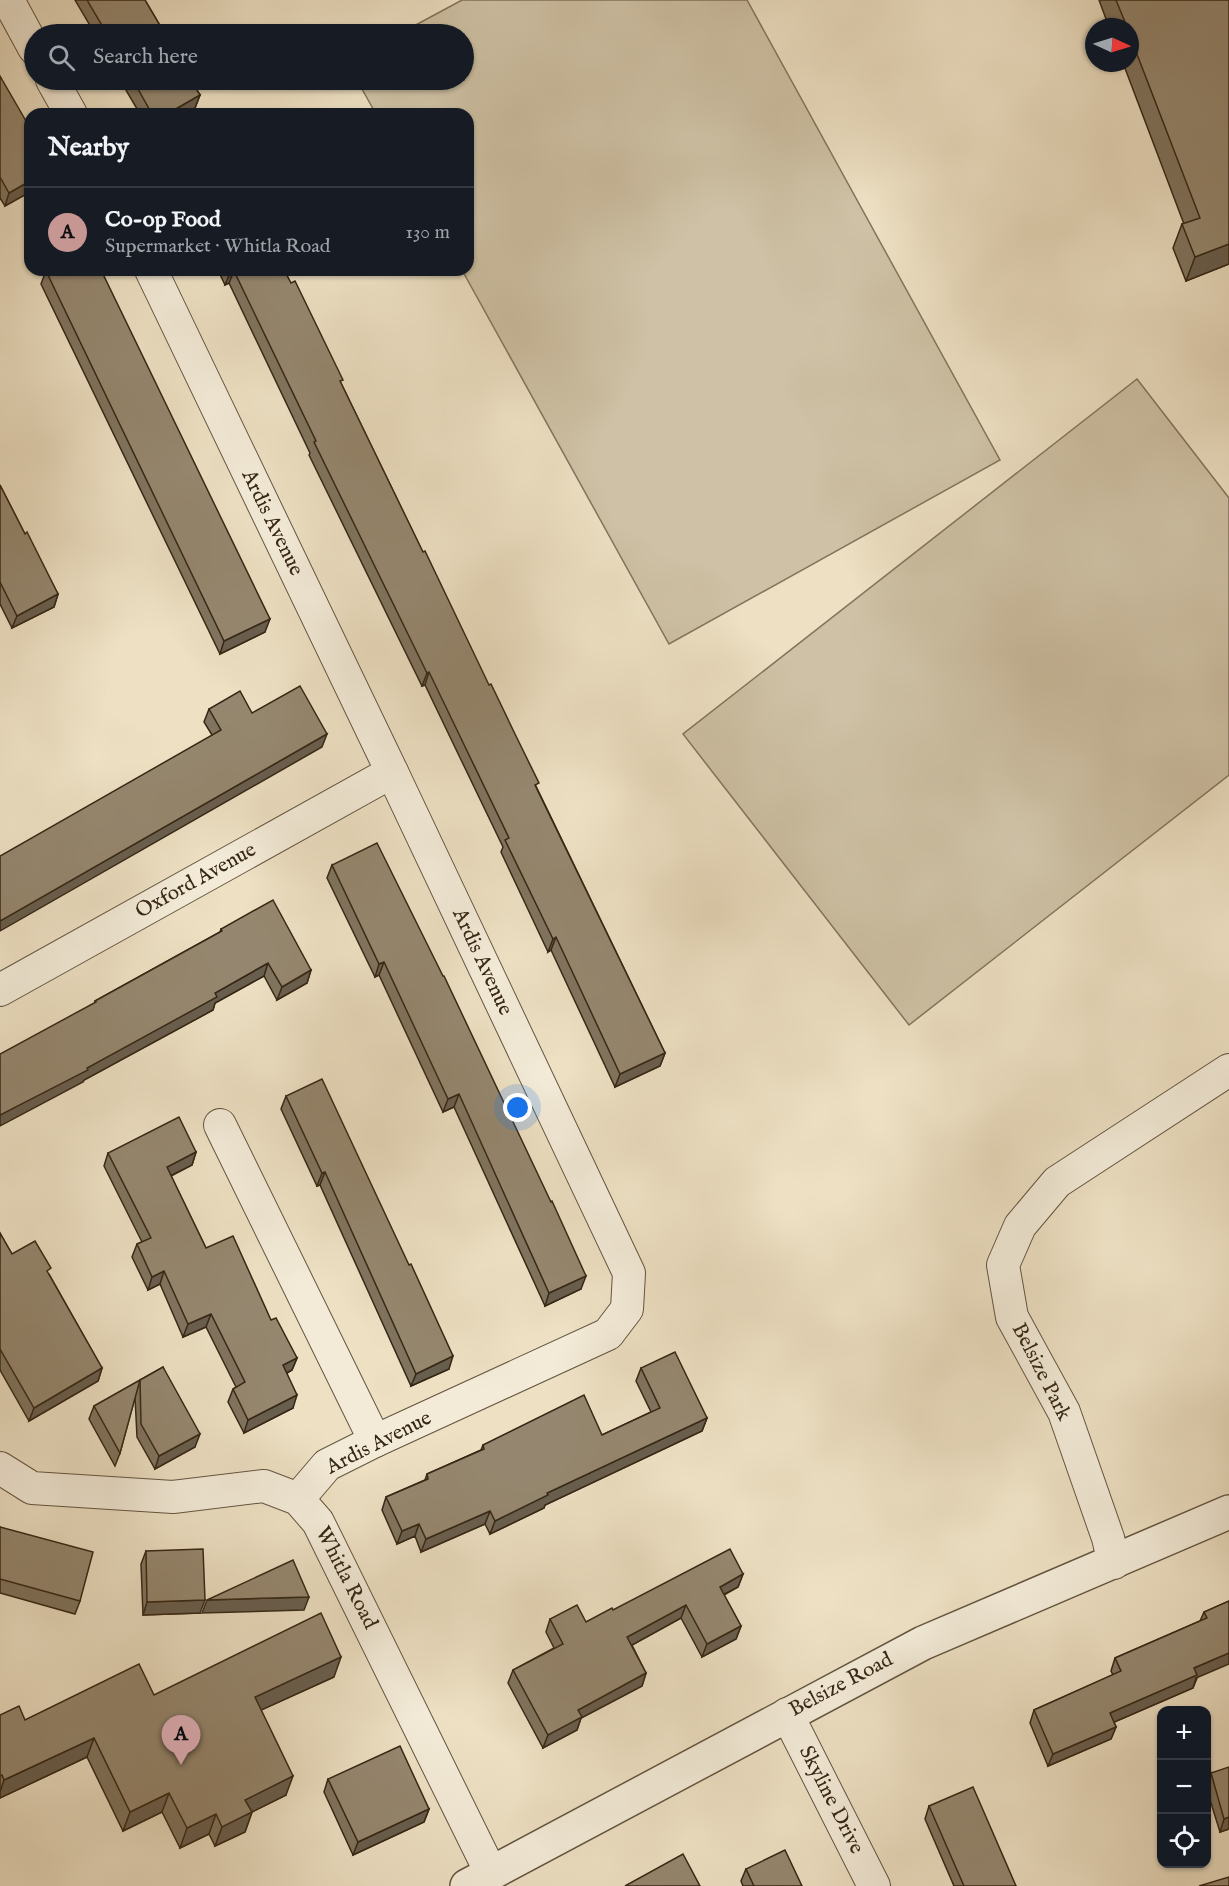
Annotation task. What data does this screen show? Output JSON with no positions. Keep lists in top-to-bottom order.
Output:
{
  "streets": {
    "street": [
      "Ardis Avenue",
      "Oxford Avenue",
      "Belsize Park",
      "Whitla Road",
      "Belsize Road",
      "Skyline Drive"
    ]
  },
  "crossings": [
    ["Ardis Avenue", "Oxford Avenue"],
    ["Ardis Avenue", "Whitla Road"],
    ["Belsize Park", "Belsize Road"],
    ["Whitla Road", "Belsize Road"],
    ["Belsize Road", "Skyline Drive"]
  ],
  "north": "right",
  "page": {
    "search": "Search here",
    "heading": "Nearby",
    "list": [
      {
        "mark": "A",
        "name": "Co-op Food",
        "note": "Supermarket · Whitla Road",
        "value": "130 m"
      }
    ],
    "map_buttons": ["+", "−"],
    "pins": "A"
  }
}
